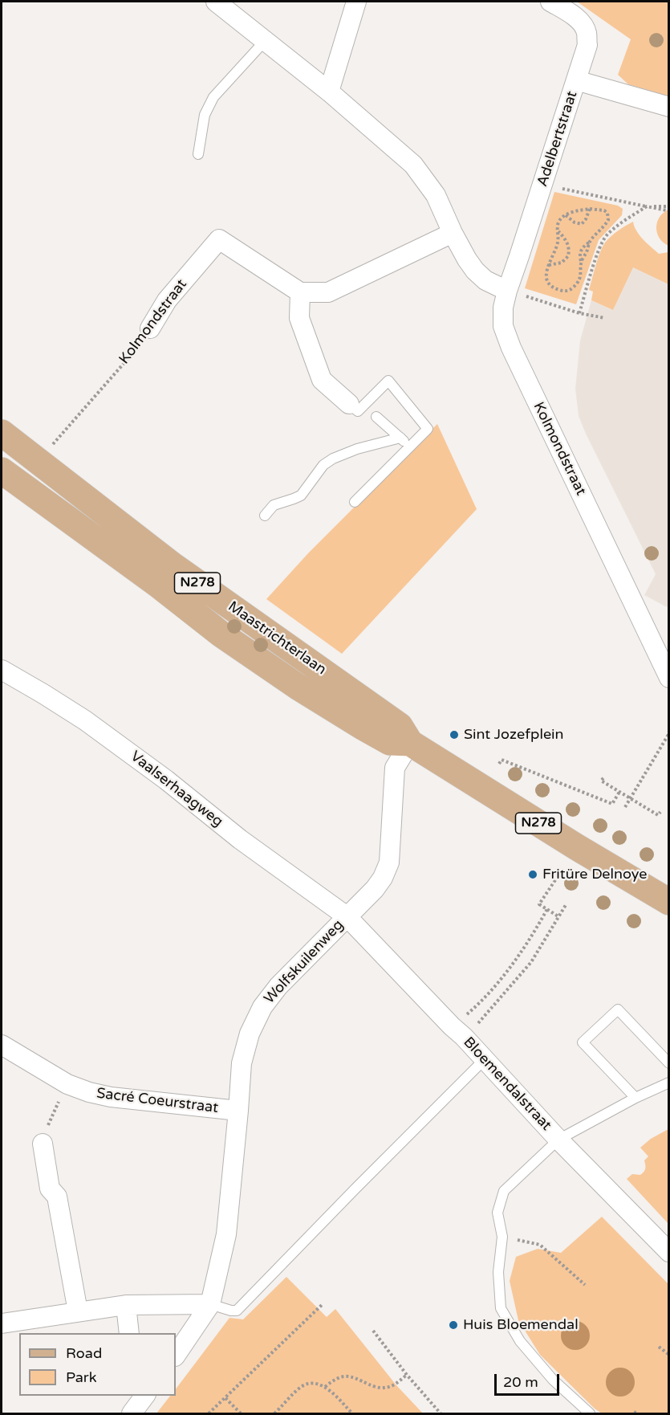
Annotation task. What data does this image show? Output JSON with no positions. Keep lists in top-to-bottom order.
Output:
{
  "streets": {
    "main road": ["N278", "Maastrichterlaan"],
    "street": [
      "Adelbertstraat",
      "Kolmondstraat",
      "Vaalserhaagweg",
      "Wolfskuilenweg",
      "Bloemendalstraat",
      "Sacré Coeurstraat"
    ]
  },
  "crossings": [
    ["Adelbertstraat", "Kolmondstraat"],
    ["Maastrichterlaan", "Wolfskuilenweg"],
    ["Vaalserhaagweg", "Wolfskuilenweg"],
    ["Vaalserhaagweg", "Bloemendalstraat"],
    ["Wolfskuilenweg", "Bloemendalstraat"],
    ["Wolfskuilenweg", "Sacré Coeurstraat"]
  ],
  "places": ["Sint Jozefplein", "Fritüre Delnoye", "Huis Bloemendal"],
  "legend": ["Road", "Park"],
  "scale_bar": "20 m"
}
